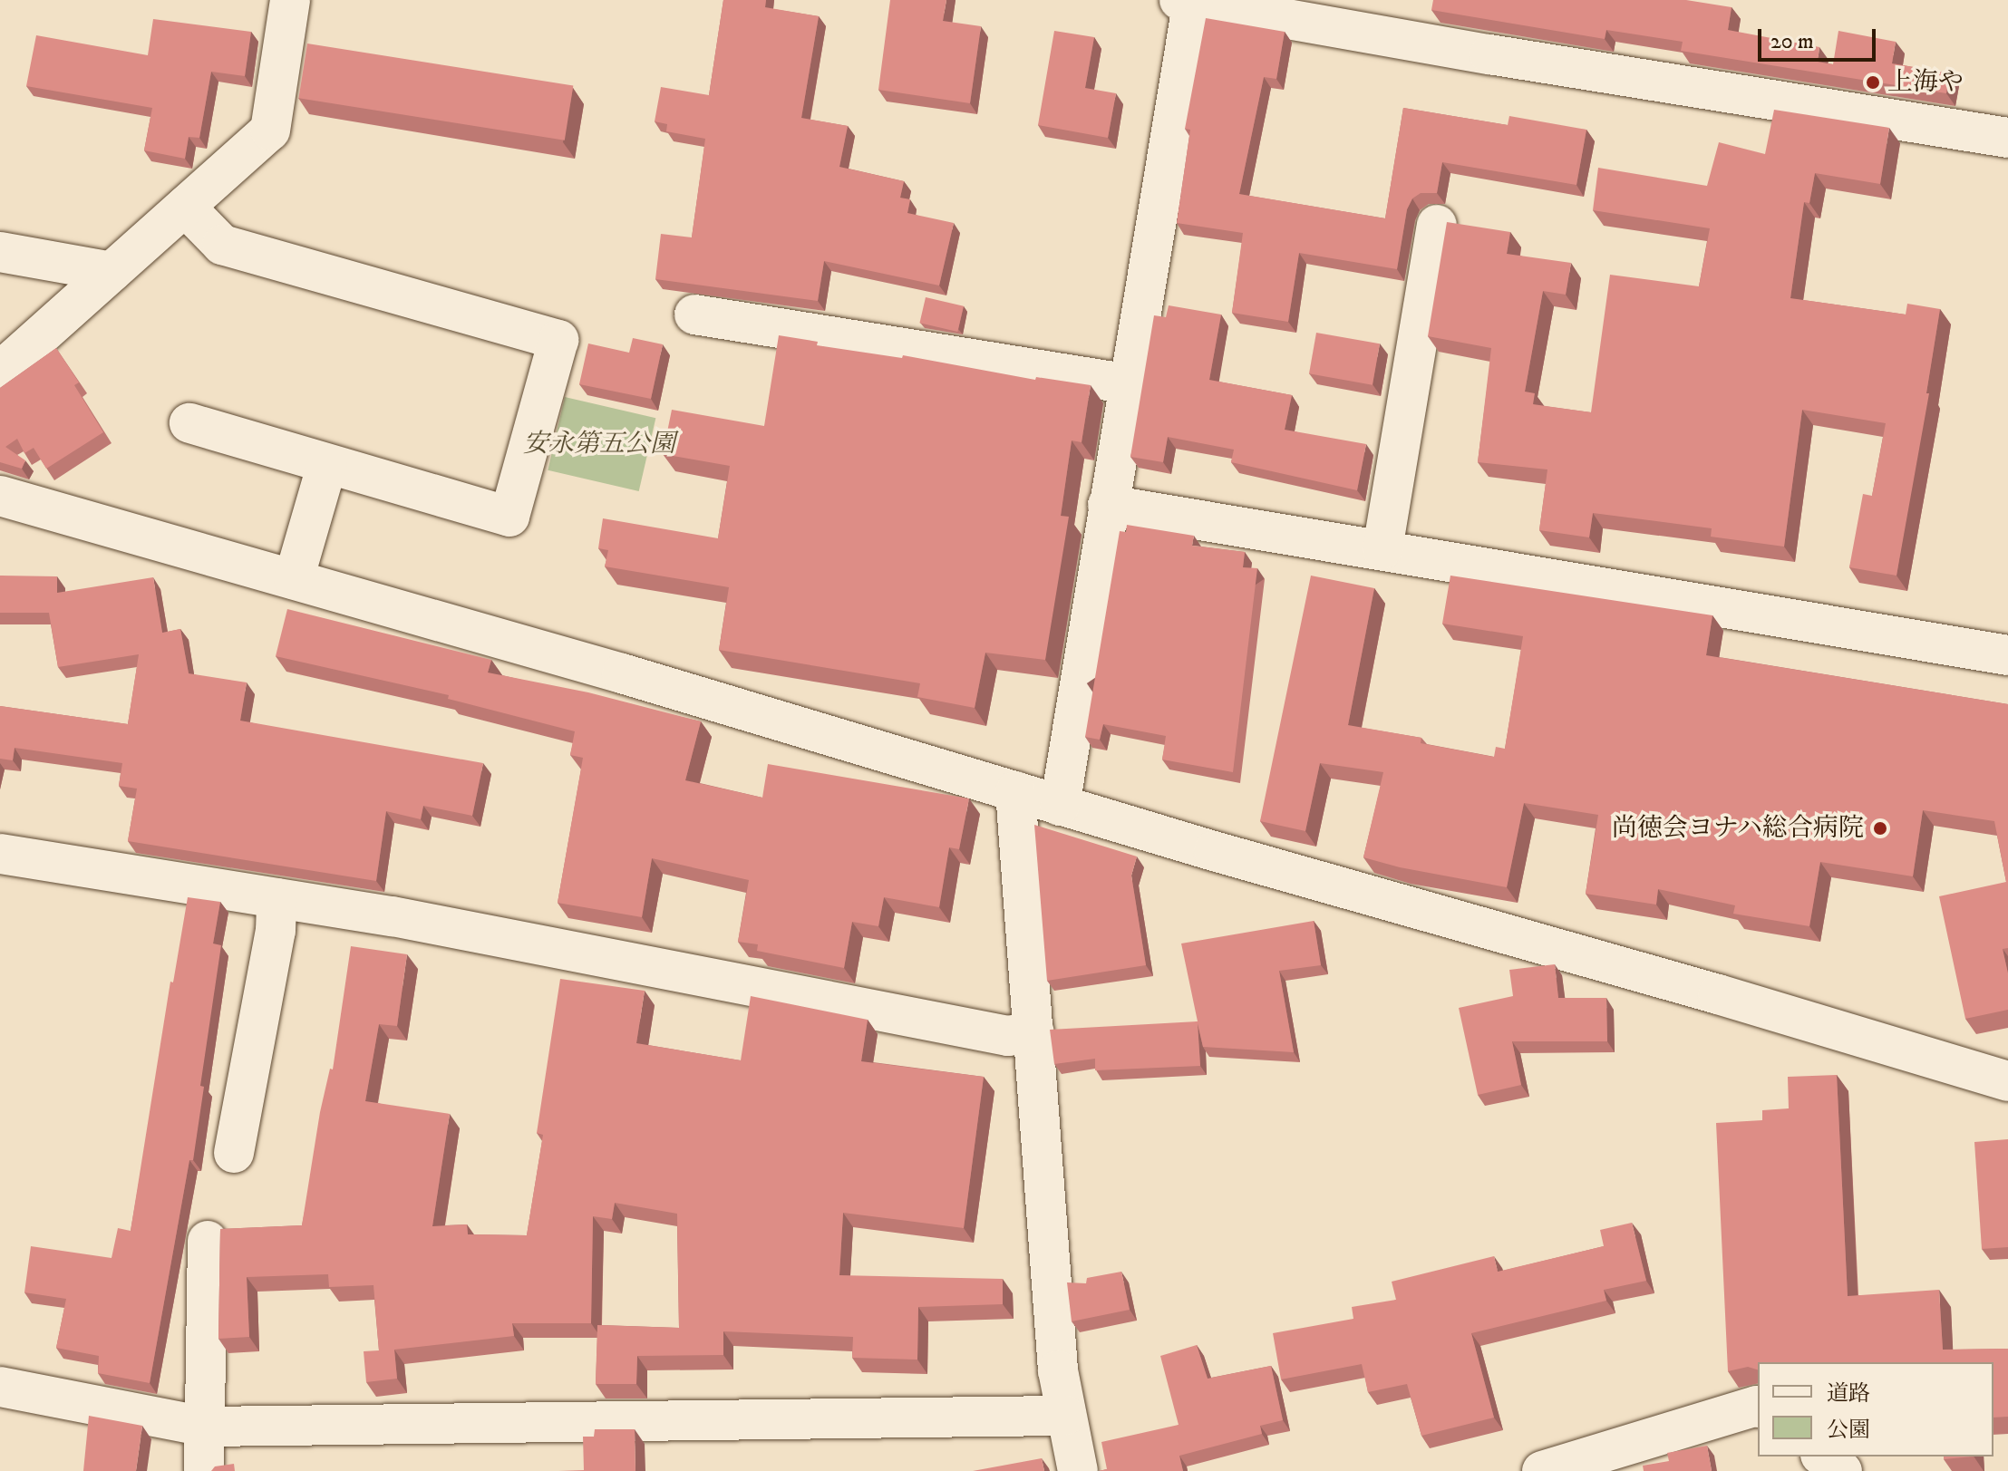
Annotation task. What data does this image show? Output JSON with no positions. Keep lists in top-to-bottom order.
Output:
{
  "parks": ["安永第五公園"],
  "places": ["上海や", "尚徳会ヨナハ総合病院"],
  "legend": ["道路", "公園"],
  "scale_bar": "20 m"
}
